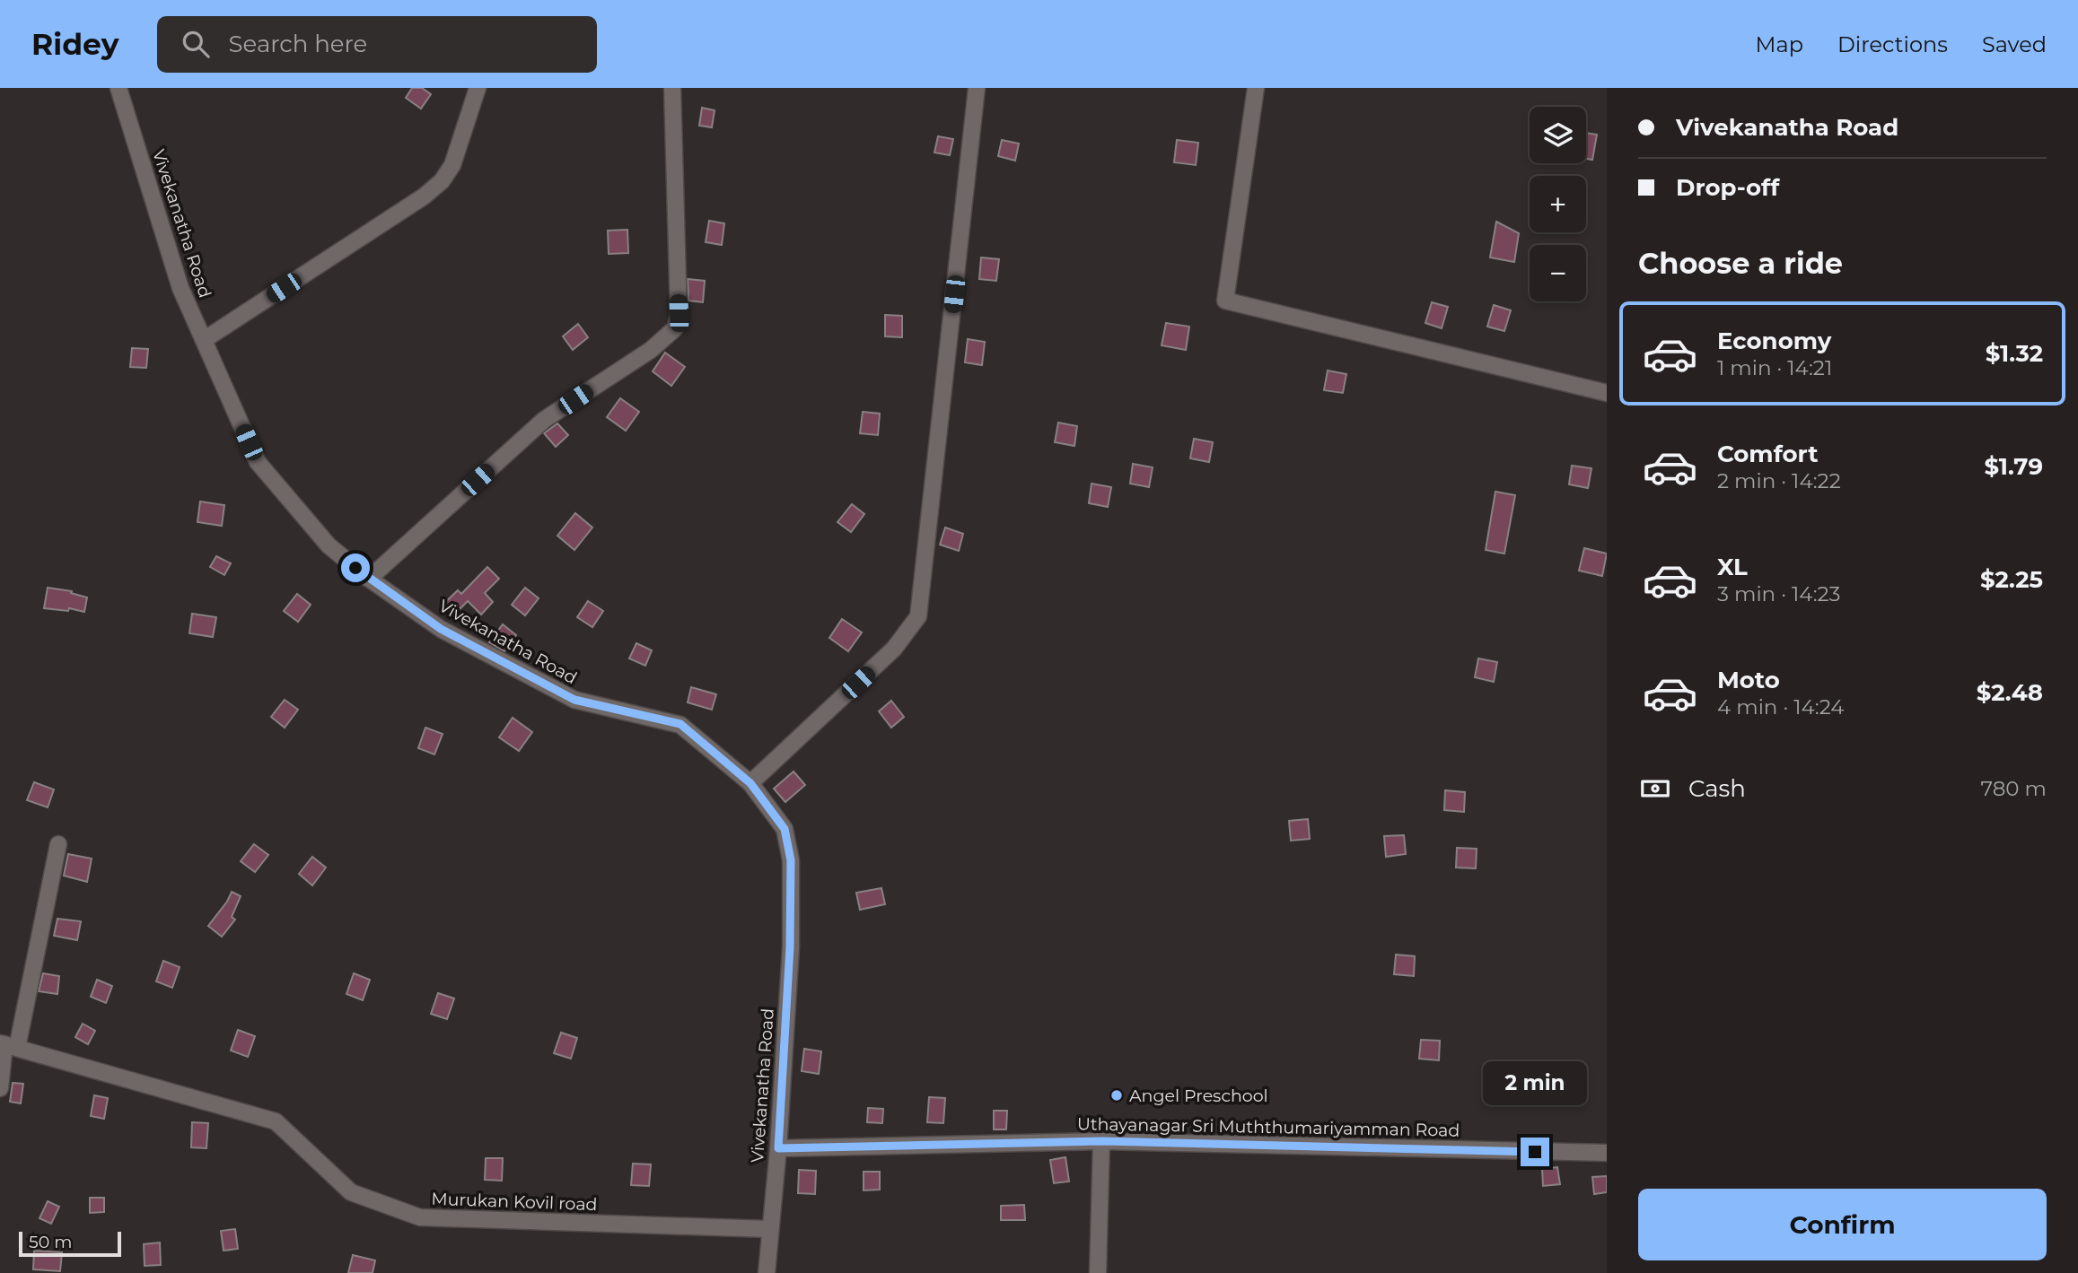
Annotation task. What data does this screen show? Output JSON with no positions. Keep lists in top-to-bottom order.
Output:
{
  "streets": {
    "street": ["Vivekanatha Road", "Uthayanagar Sri Muththumariyamman Road", "Murukan Kovil road"]
  },
  "crossings": [
    ["Vivekanatha Road", "Uthayanagar Sri Muththumariyamman Road"],
    ["Vivekanatha Road", "Murukan Kovil road"]
  ],
  "places": ["Angel Preschool"],
  "scale_bar": "50 m",
  "page": {
    "header": "Ridey",
    "search": "Search here",
    "nav": ["Map", "Directions", "Saved"],
    "banner": ["Vivekanatha Road", "Drop-off"],
    "map_buttons": ["+", "−"],
    "heading": "Choose a ride",
    "list": [
      {
        "name": "Economy",
        "note": "1 min · 14:21",
        "value": "$1.32"
      },
      {
        "name": "Comfort",
        "note": "2 min · 14:22",
        "value": "$1.79"
      },
      {
        "name": "XL",
        "note": "3 min · 14:23",
        "value": "$2.25"
      },
      {
        "name": "Moto",
        "note": "4 min · 14:24",
        "value": "$2.48"
      }
    ],
    "pay": ["Cash", "780 m"],
    "bubble": "2 min",
    "buttons": "Confirm",
    "scale": "50 m"
  }
}
